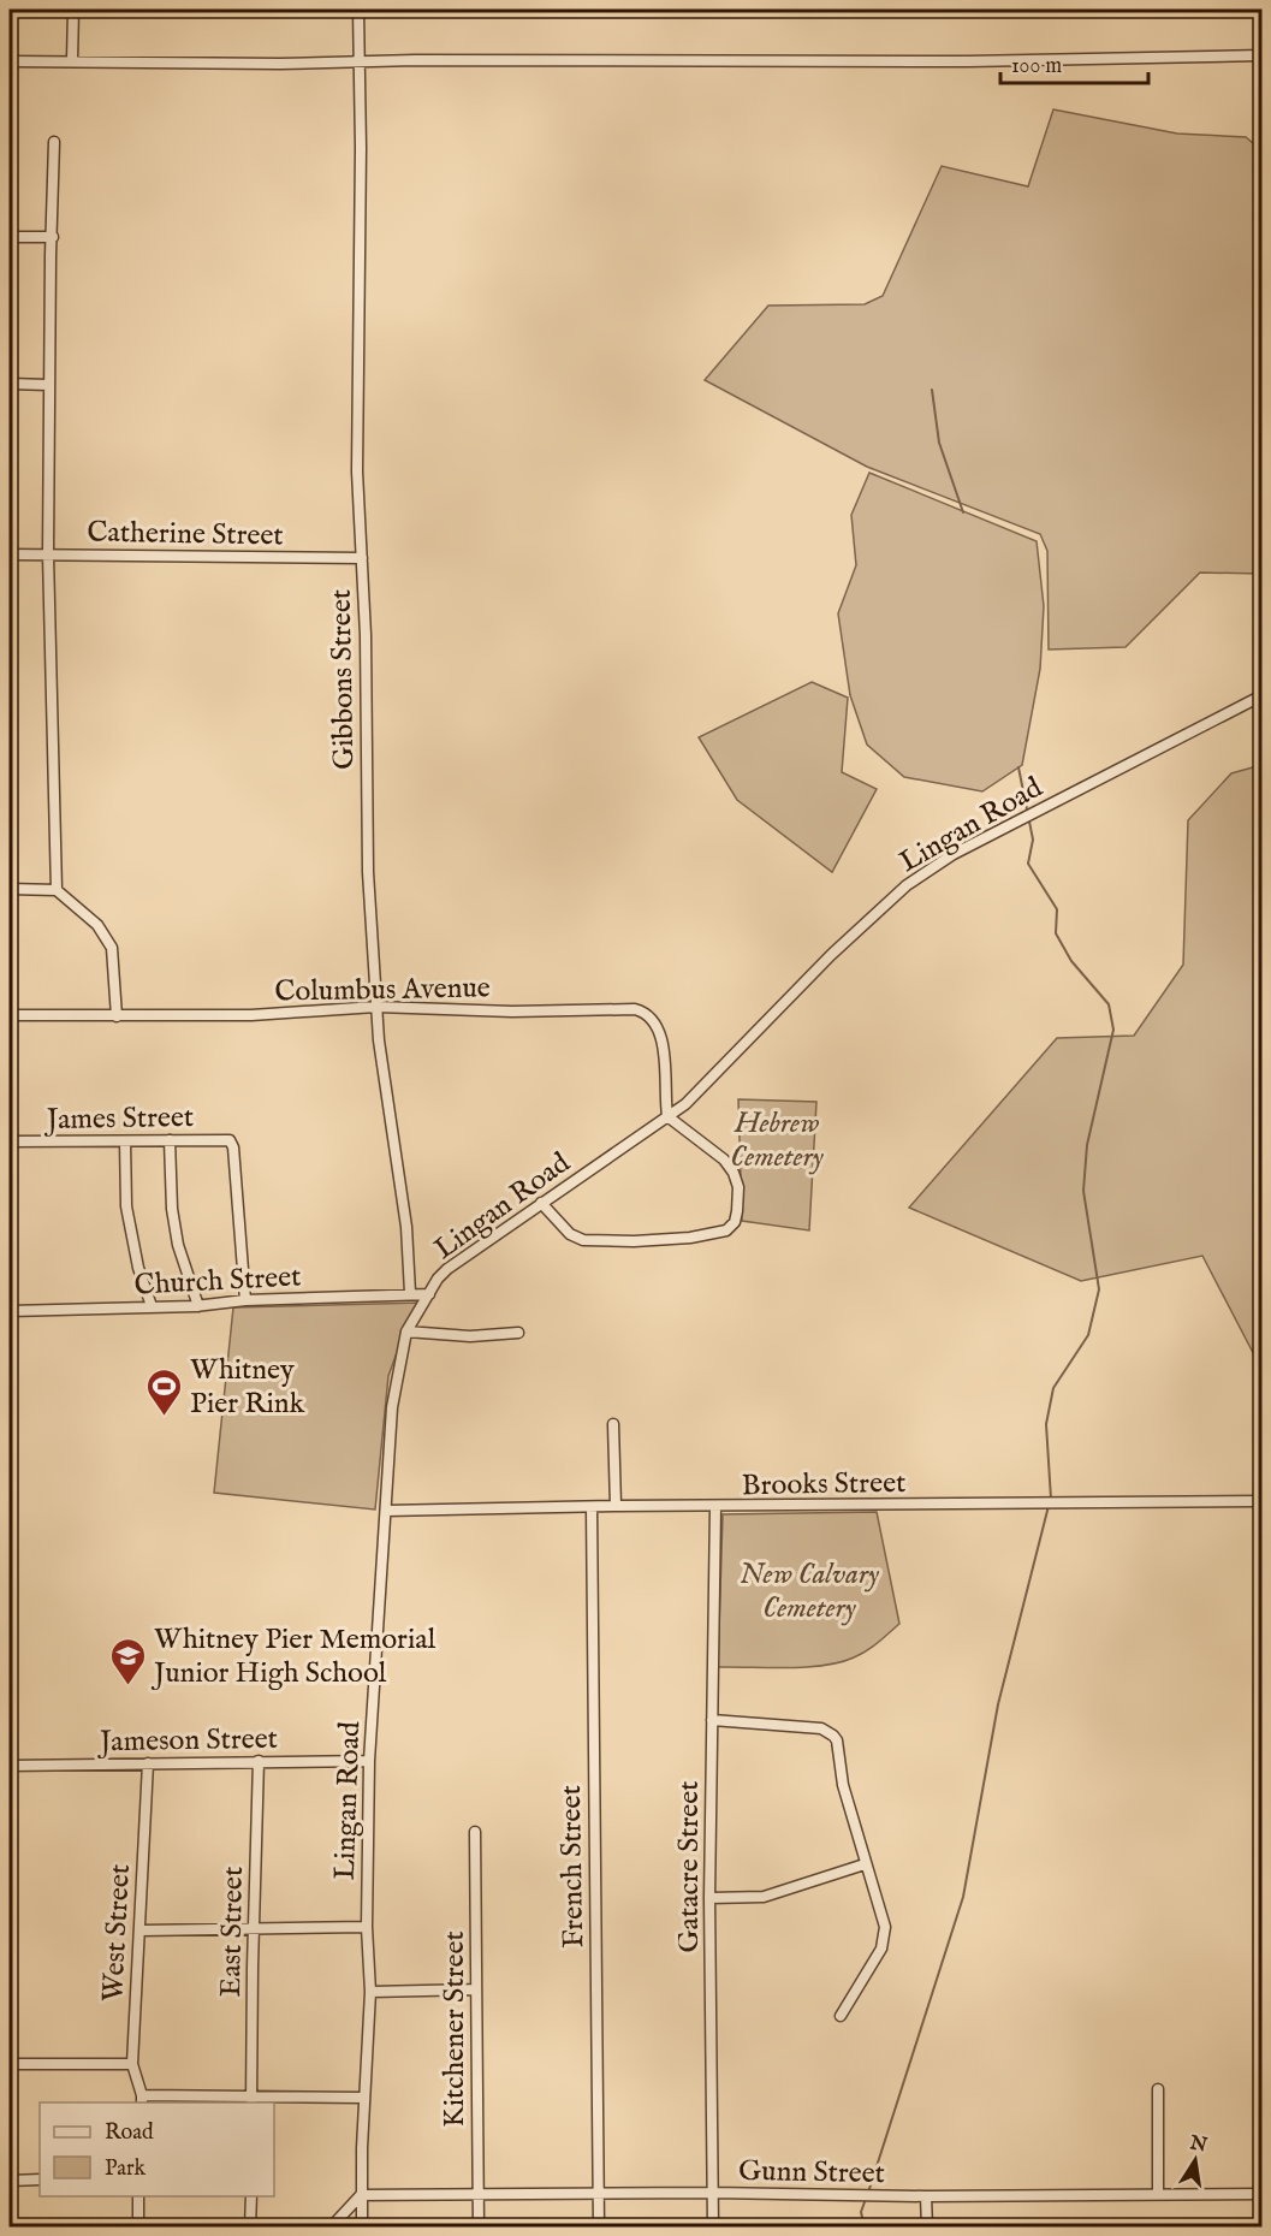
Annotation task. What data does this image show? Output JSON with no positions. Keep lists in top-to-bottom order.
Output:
{
  "streets": {
    "street": [
      "Catherine Street",
      "Gibbons Street",
      "Lingan Road",
      "Columbus Avenue",
      "James Street",
      "Church Street",
      "Brooks Street",
      "Jameson Street",
      "French Street",
      "Gatacre Street",
      "East Street",
      "West Street",
      "Kitchener Street",
      "Gunn Street"
    ]
  },
  "crossings": [
    ["Catherine Street", "Gibbons Street"],
    ["Gibbons Street", "Columbus Avenue"],
    ["Gibbons Street", "Church Street"],
    ["Lingan Road", "Columbus Avenue"],
    ["Lingan Road", "Church Street"],
    ["Lingan Road", "Brooks Street"],
    ["Lingan Road", "Jameson Street"],
    ["Lingan Road", "Gunn Street"],
    ["James Street", "Church Street"],
    ["Brooks Street", "French Street"],
    ["Brooks Street", "Gatacre Street"],
    ["Jameson Street", "East Street"],
    ["Jameson Street", "West Street"],
    ["French Street", "Gunn Street"],
    ["Gatacre Street", "Gunn Street"],
    ["Kitchener Street", "Gunn Street"]
  ],
  "parks": ["Hebrew Cemetery", "New Calvary Cemetery"],
  "places": {
    "sports": ["Whitney Pier Rink"],
    "school or university": ["Whitney Pier Memorial Junior High School"]
  },
  "legend": ["Road", "Park"],
  "scale_bar": "100 m",
  "north": "top"
}
